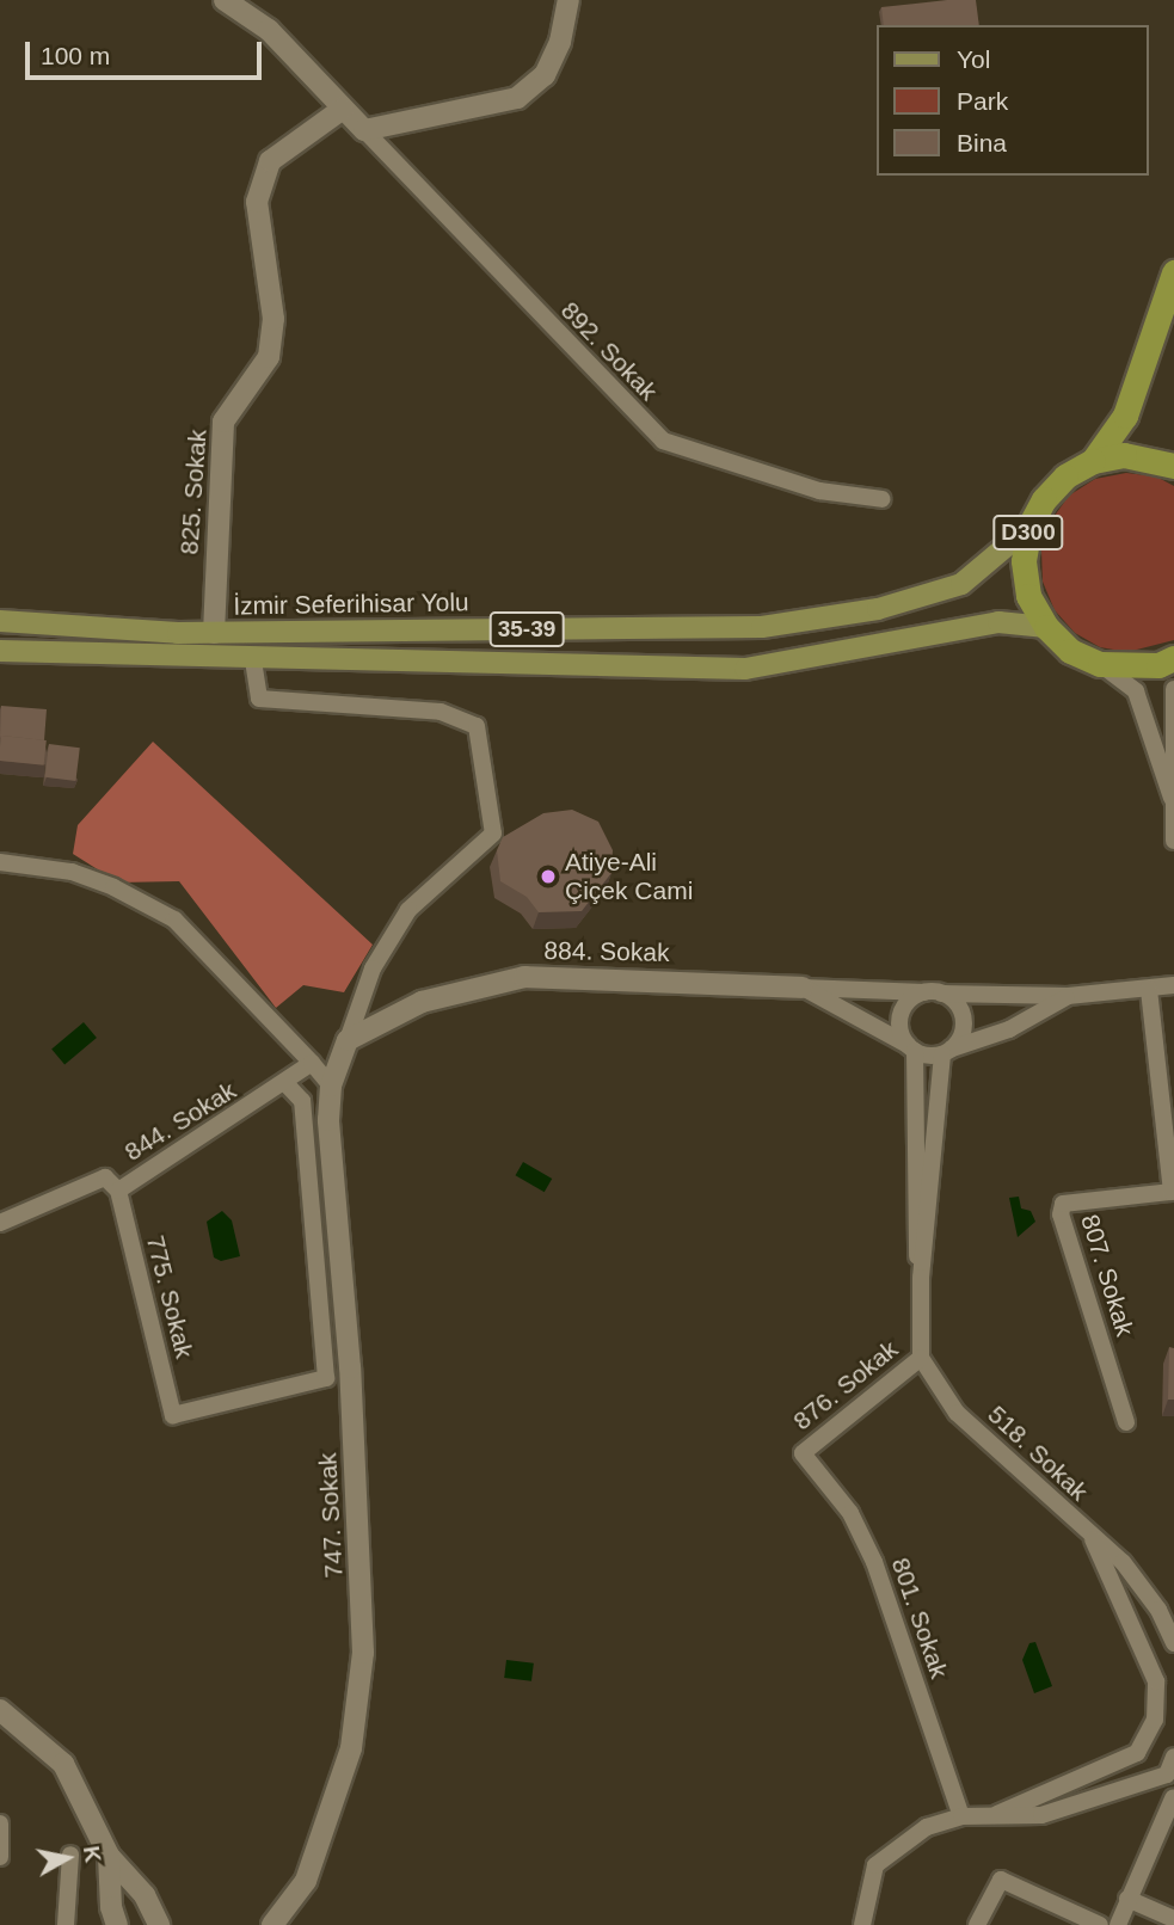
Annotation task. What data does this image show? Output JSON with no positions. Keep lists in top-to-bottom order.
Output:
{
  "streets": {
    "highway": ["D300"],
    "main road": ["İzmir Seferihisar Yolu", "35-39"],
    "street": [
      "892. Sokak",
      "825. Sokak",
      "884. Sokak",
      "844. Sokak",
      "807. Sokak",
      "775. Sokak",
      "876. Sokak",
      "518. Sokak",
      "747. Sokak",
      "801. Sokak"
    ]
  },
  "crossings": [
    ["825. Sokak", "İzmir Seferihisar Yolu"],
    ["D300", "İzmir Seferihisar Yolu"],
    ["D300", "35-39"],
    ["884. Sokak", "807. Sokak"],
    ["844. Sokak", "775. Sokak"],
    ["876. Sokak", "518. Sokak"],
    ["876. Sokak", "801. Sokak"]
  ],
  "places": ["Atiye-Ali Çiçek Cami"],
  "legend": ["Yol", "Park", "Bina"],
  "scale_bar": "100 m",
  "north": "right"
}
